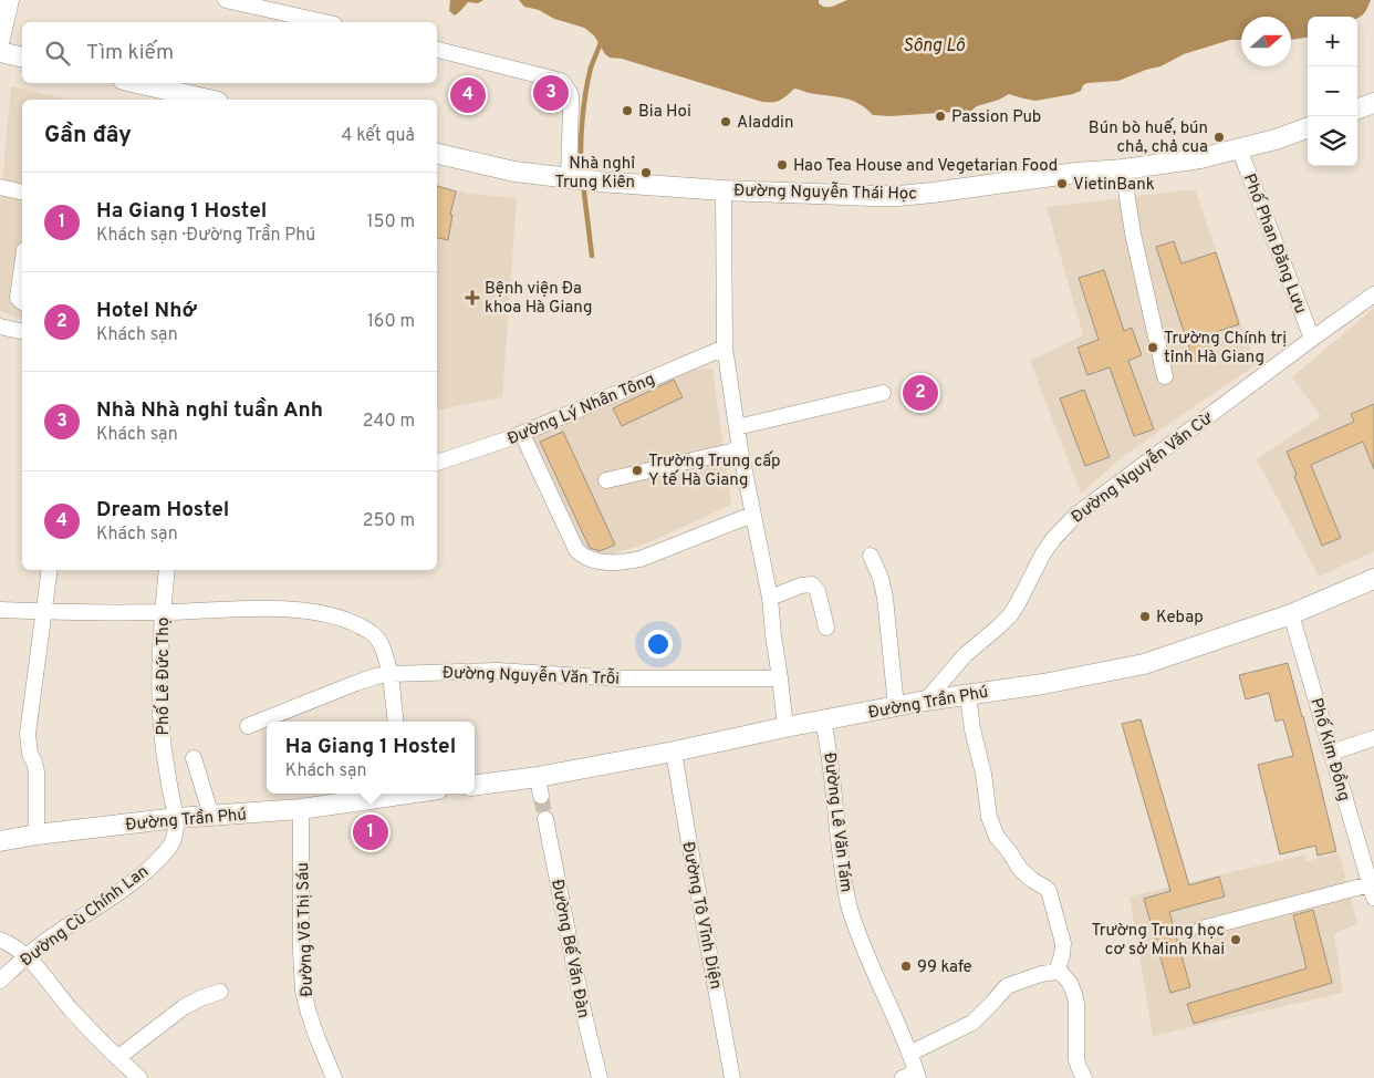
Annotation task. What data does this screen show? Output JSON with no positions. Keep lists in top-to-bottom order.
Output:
{
  "streets": {
    "main road": ["Đường Nguyễn Thái Học", "Đường Trần Phú"],
    "street": [
      "Phố Phan Đăng Lưu",
      "Đường Lý Nhân Tông",
      "Đường Nguyễn Văn Cừ",
      "Đường Nguyễn Văn Trỗi",
      "Phố Lê Đức Thọ",
      "Phố Kim Đồng",
      "Đường Lê Văn Tám",
      "Đường Cù Chính Lan",
      "Đường Tô Vĩnh Diện",
      "Đường Võ Thị Sáu",
      "Đường Bế Văn Đàn"
    ]
  },
  "crossings": [
    ["Đường Nguyễn Thái Học", "Phố Phan Đăng Lưu"],
    ["Phố Phan Đăng Lưu", "Đường Nguyễn Văn Cừ"],
    ["Đường Nguyễn Văn Cừ", "Đường Trần Phú"],
    ["Phố Lê Đức Thọ", "Đường Trần Phú"],
    ["Phố Lê Đức Thọ", "Đường Cù Chính Lan"],
    ["Đường Trần Phú", "Phố Kim Đồng"],
    ["Đường Trần Phú", "Đường Lê Văn Tám"],
    ["Đường Trần Phú", "Đường Cù Chính Lan"],
    ["Đường Trần Phú", "Đường Tô Vĩnh Diện"],
    ["Đường Trần Phú", "Đường Võ Thị Sáu"]
  ],
  "water": ["Sông Lô"],
  "places": {
    "other": [
      "Bia Hoi",
      "Passion Pub",
      "Aladdin",
      "Bún bò huế, bún chả, chả cua",
      "Hao Tea House and Vegetarian Food",
      "Nhà nghỉ Trung Kiên",
      "VietinBank",
      "Trường Chính trị tỉnh Hà Giang",
      "Trường Trung cấp Y tế Hà Giang",
      "Kebap",
      "Trường Trung học cơ sở Minh Khai",
      "99 kafe"
    ],
    "health": ["Bệnh viện Đa khoa Hà Giang"]
  },
  "north": "right",
  "page": {
    "map_buttons": ["+", "−"],
    "search": "Tìm kiếm",
    "pins": [
      "3",
      "4",
      "2",
      "1"
    ],
    "heading": ["Gần đây", "4 kết quả"],
    "list": [
      {
        "mark": "1",
        "name": "Ha Giang 1 Hostel",
        "note": "Khách sạn · Đường Trần Phú",
        "value": "150 m"
      },
      {
        "mark": "2",
        "name": "Hotel Nhớ",
        "note": "Khách sạn",
        "value": "160 m"
      },
      {
        "mark": "3",
        "name": "Nhà Nhà nghỉ tuần Anh",
        "note": "Khách sạn",
        "value": "240 m"
      },
      {
        "mark": "4",
        "name": "Dream Hostel",
        "note": "Khách sạn",
        "value": "250 m"
      }
    ],
    "popup": ["Ha Giang 1 Hostel", "Khách sạn"]
  }
}
